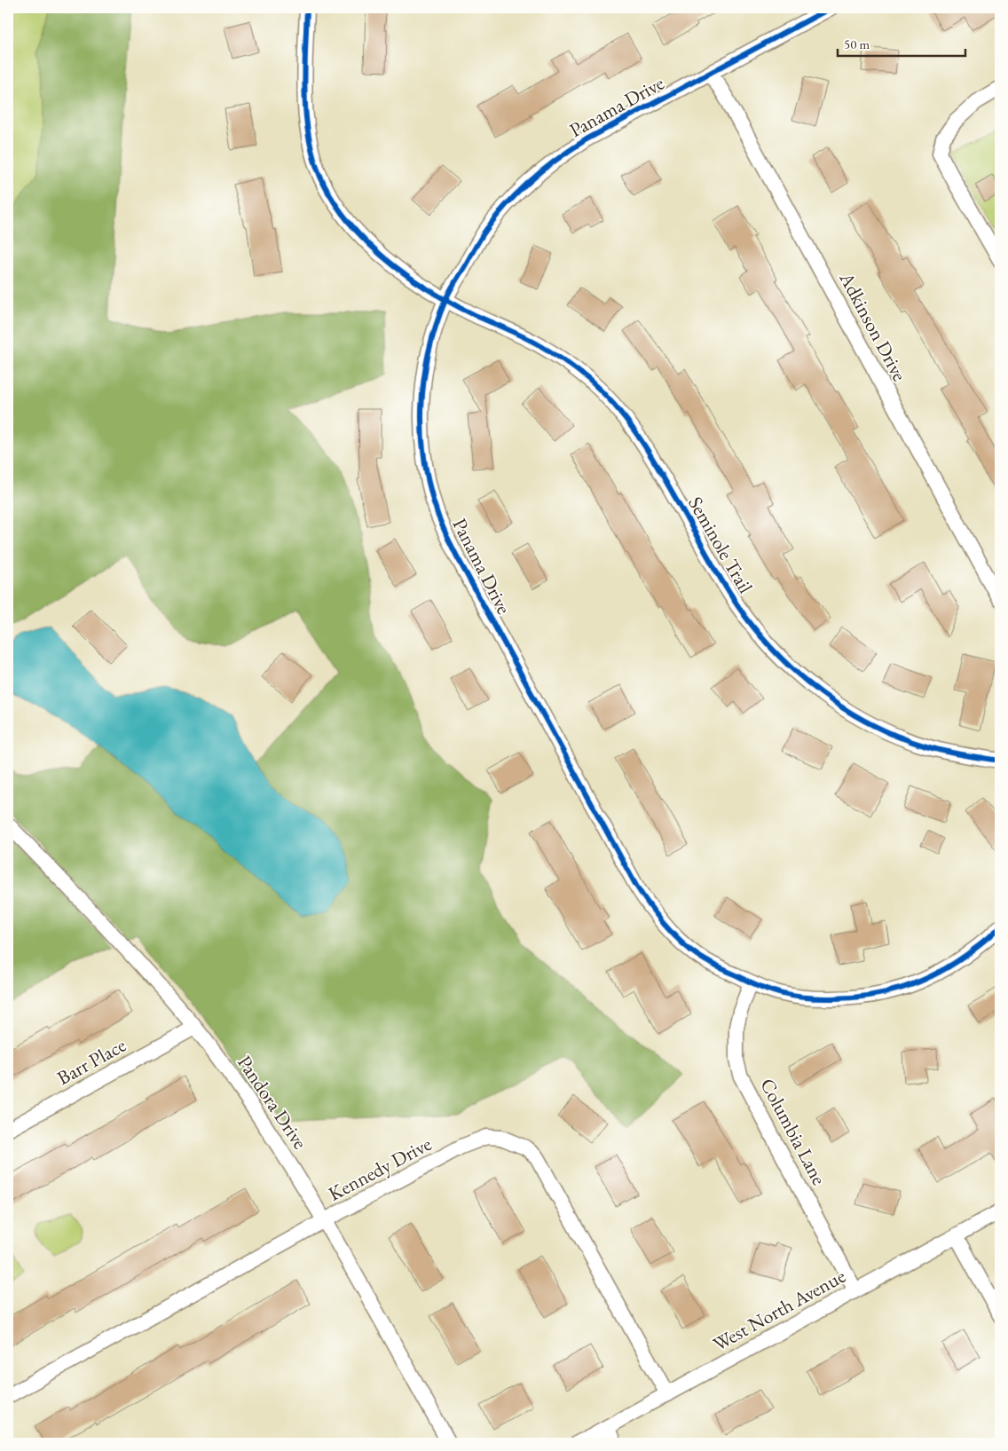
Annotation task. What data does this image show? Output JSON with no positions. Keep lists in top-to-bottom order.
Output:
{
  "streets": {
    "street": [
      "Panama Drive",
      "Adkinson Drive",
      "Seminole Trail",
      "Barr Place",
      "Pandora Drive",
      "Columbia Lane",
      "Kennedy Drive",
      "West North Avenue"
    ]
  },
  "crossings": [
    ["Panama Drive", "Adkinson Drive"],
    ["Panama Drive", "Seminole Trail"],
    ["Panama Drive", "Columbia Lane"],
    ["Barr Place", "Pandora Drive"],
    ["Pandora Drive", "Kennedy Drive"],
    ["Columbia Lane", "West North Avenue"],
    ["Kennedy Drive", "West North Avenue"]
  ],
  "scale_bar": "50 m"
}
